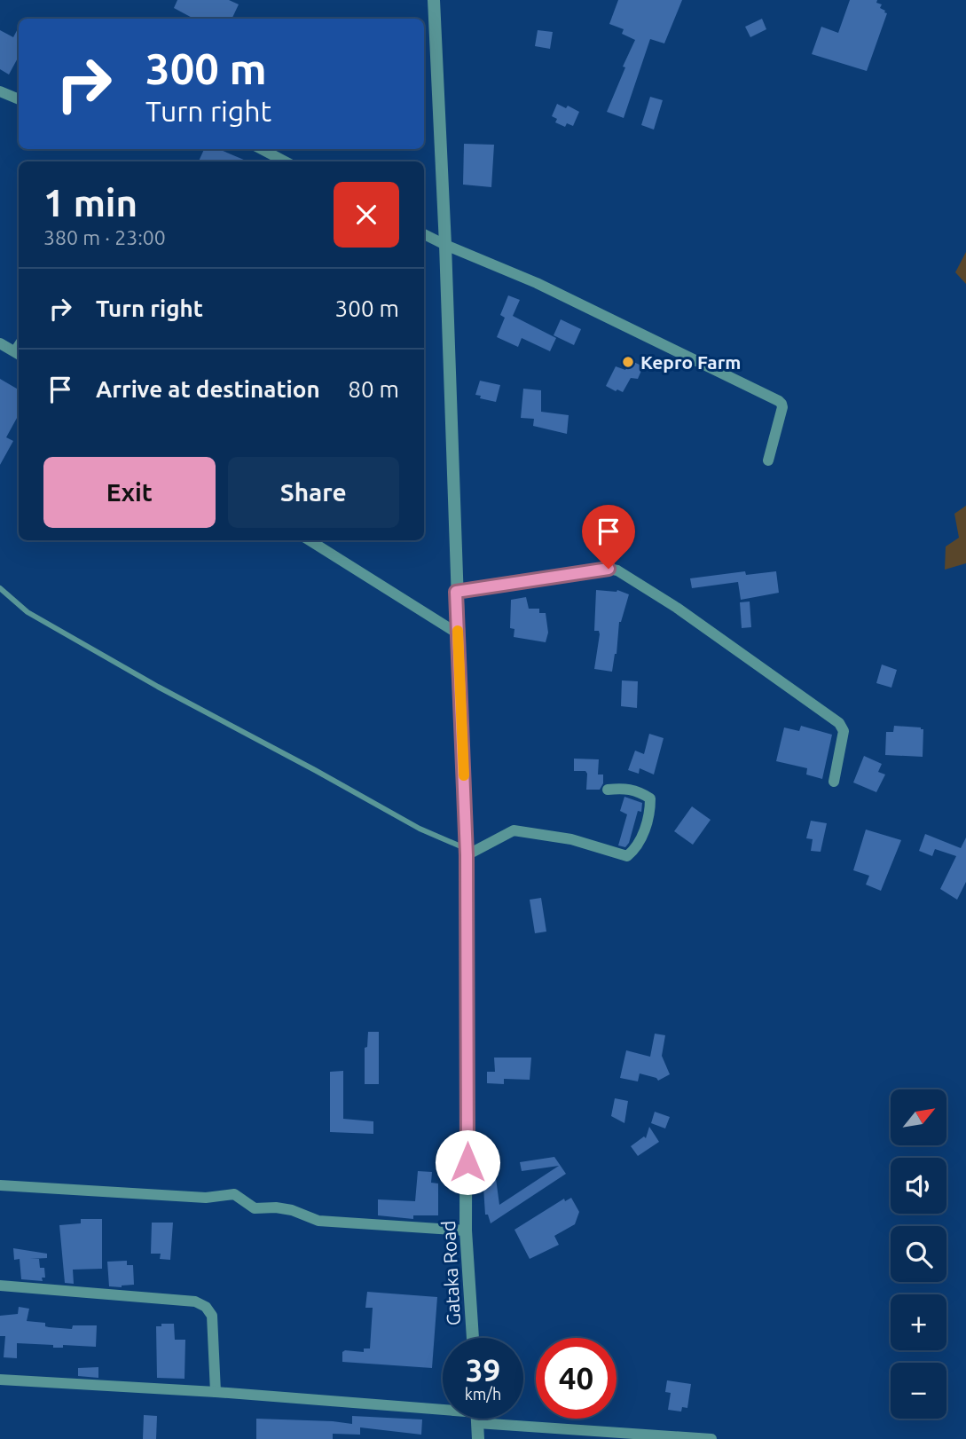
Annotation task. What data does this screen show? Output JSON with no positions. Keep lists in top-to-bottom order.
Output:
{
  "streets": {
    "street": ["Gataka Road"]
  },
  "places": ["Kepro Farm"],
  "north": "top right",
  "page": {
    "turn": ["300 m", "Turn right"],
    "heading": ["1 min", "380 m · 23:00"],
    "list": [
      {
        "name": "Turn right",
        "value": "300 m"
      },
      {
        "name": "Arrive at destination",
        "value": "80 m"
      }
    ],
    "buttons": ["Exit", "Share"],
    "map_buttons": ["+", "−"],
    "speed": "39 km/h",
    "limit": "40"
  }
}
